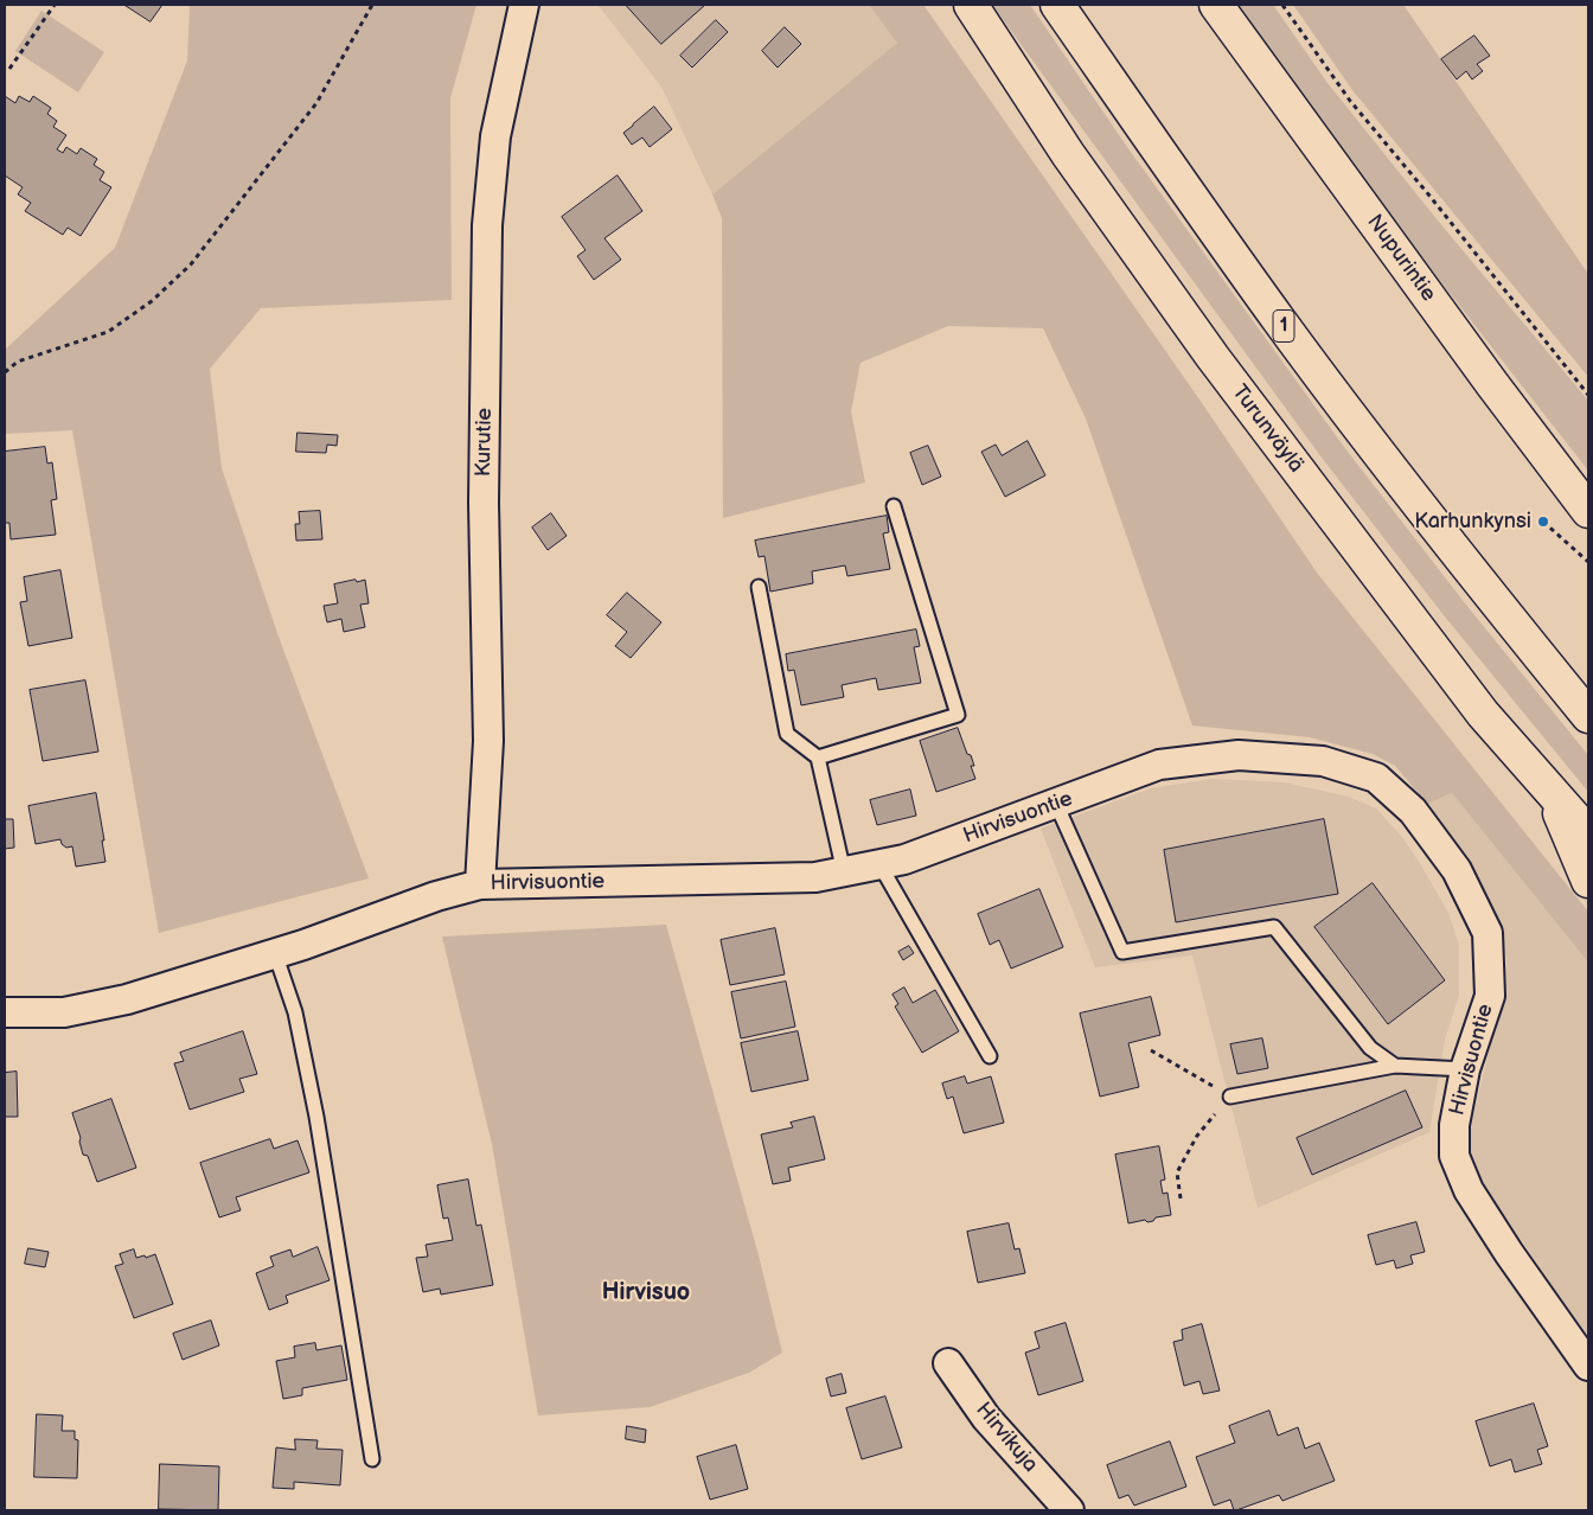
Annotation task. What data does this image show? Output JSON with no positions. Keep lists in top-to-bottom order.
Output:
{
  "streets": {
    "main road": ["Nupurintie", "1", "Turunväylä"],
    "street": ["Kurutie", "Hirvisuontie", "Hirvikuja"]
  },
  "crossings": [
    ["Kurutie", "Hirvisuontie"]
  ],
  "districts": ["Hirvisuo"],
  "places": ["Karhunkynsi"]
}
